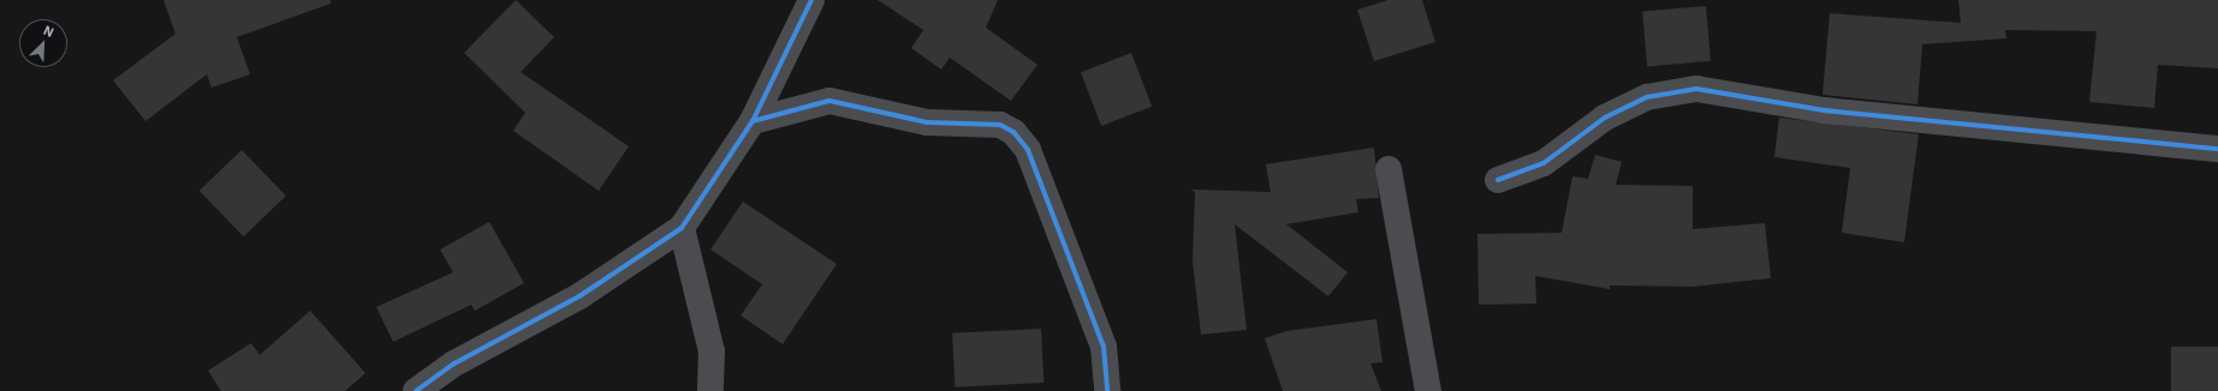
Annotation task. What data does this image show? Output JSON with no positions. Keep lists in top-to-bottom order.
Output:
{
  "north": "top right"
}
